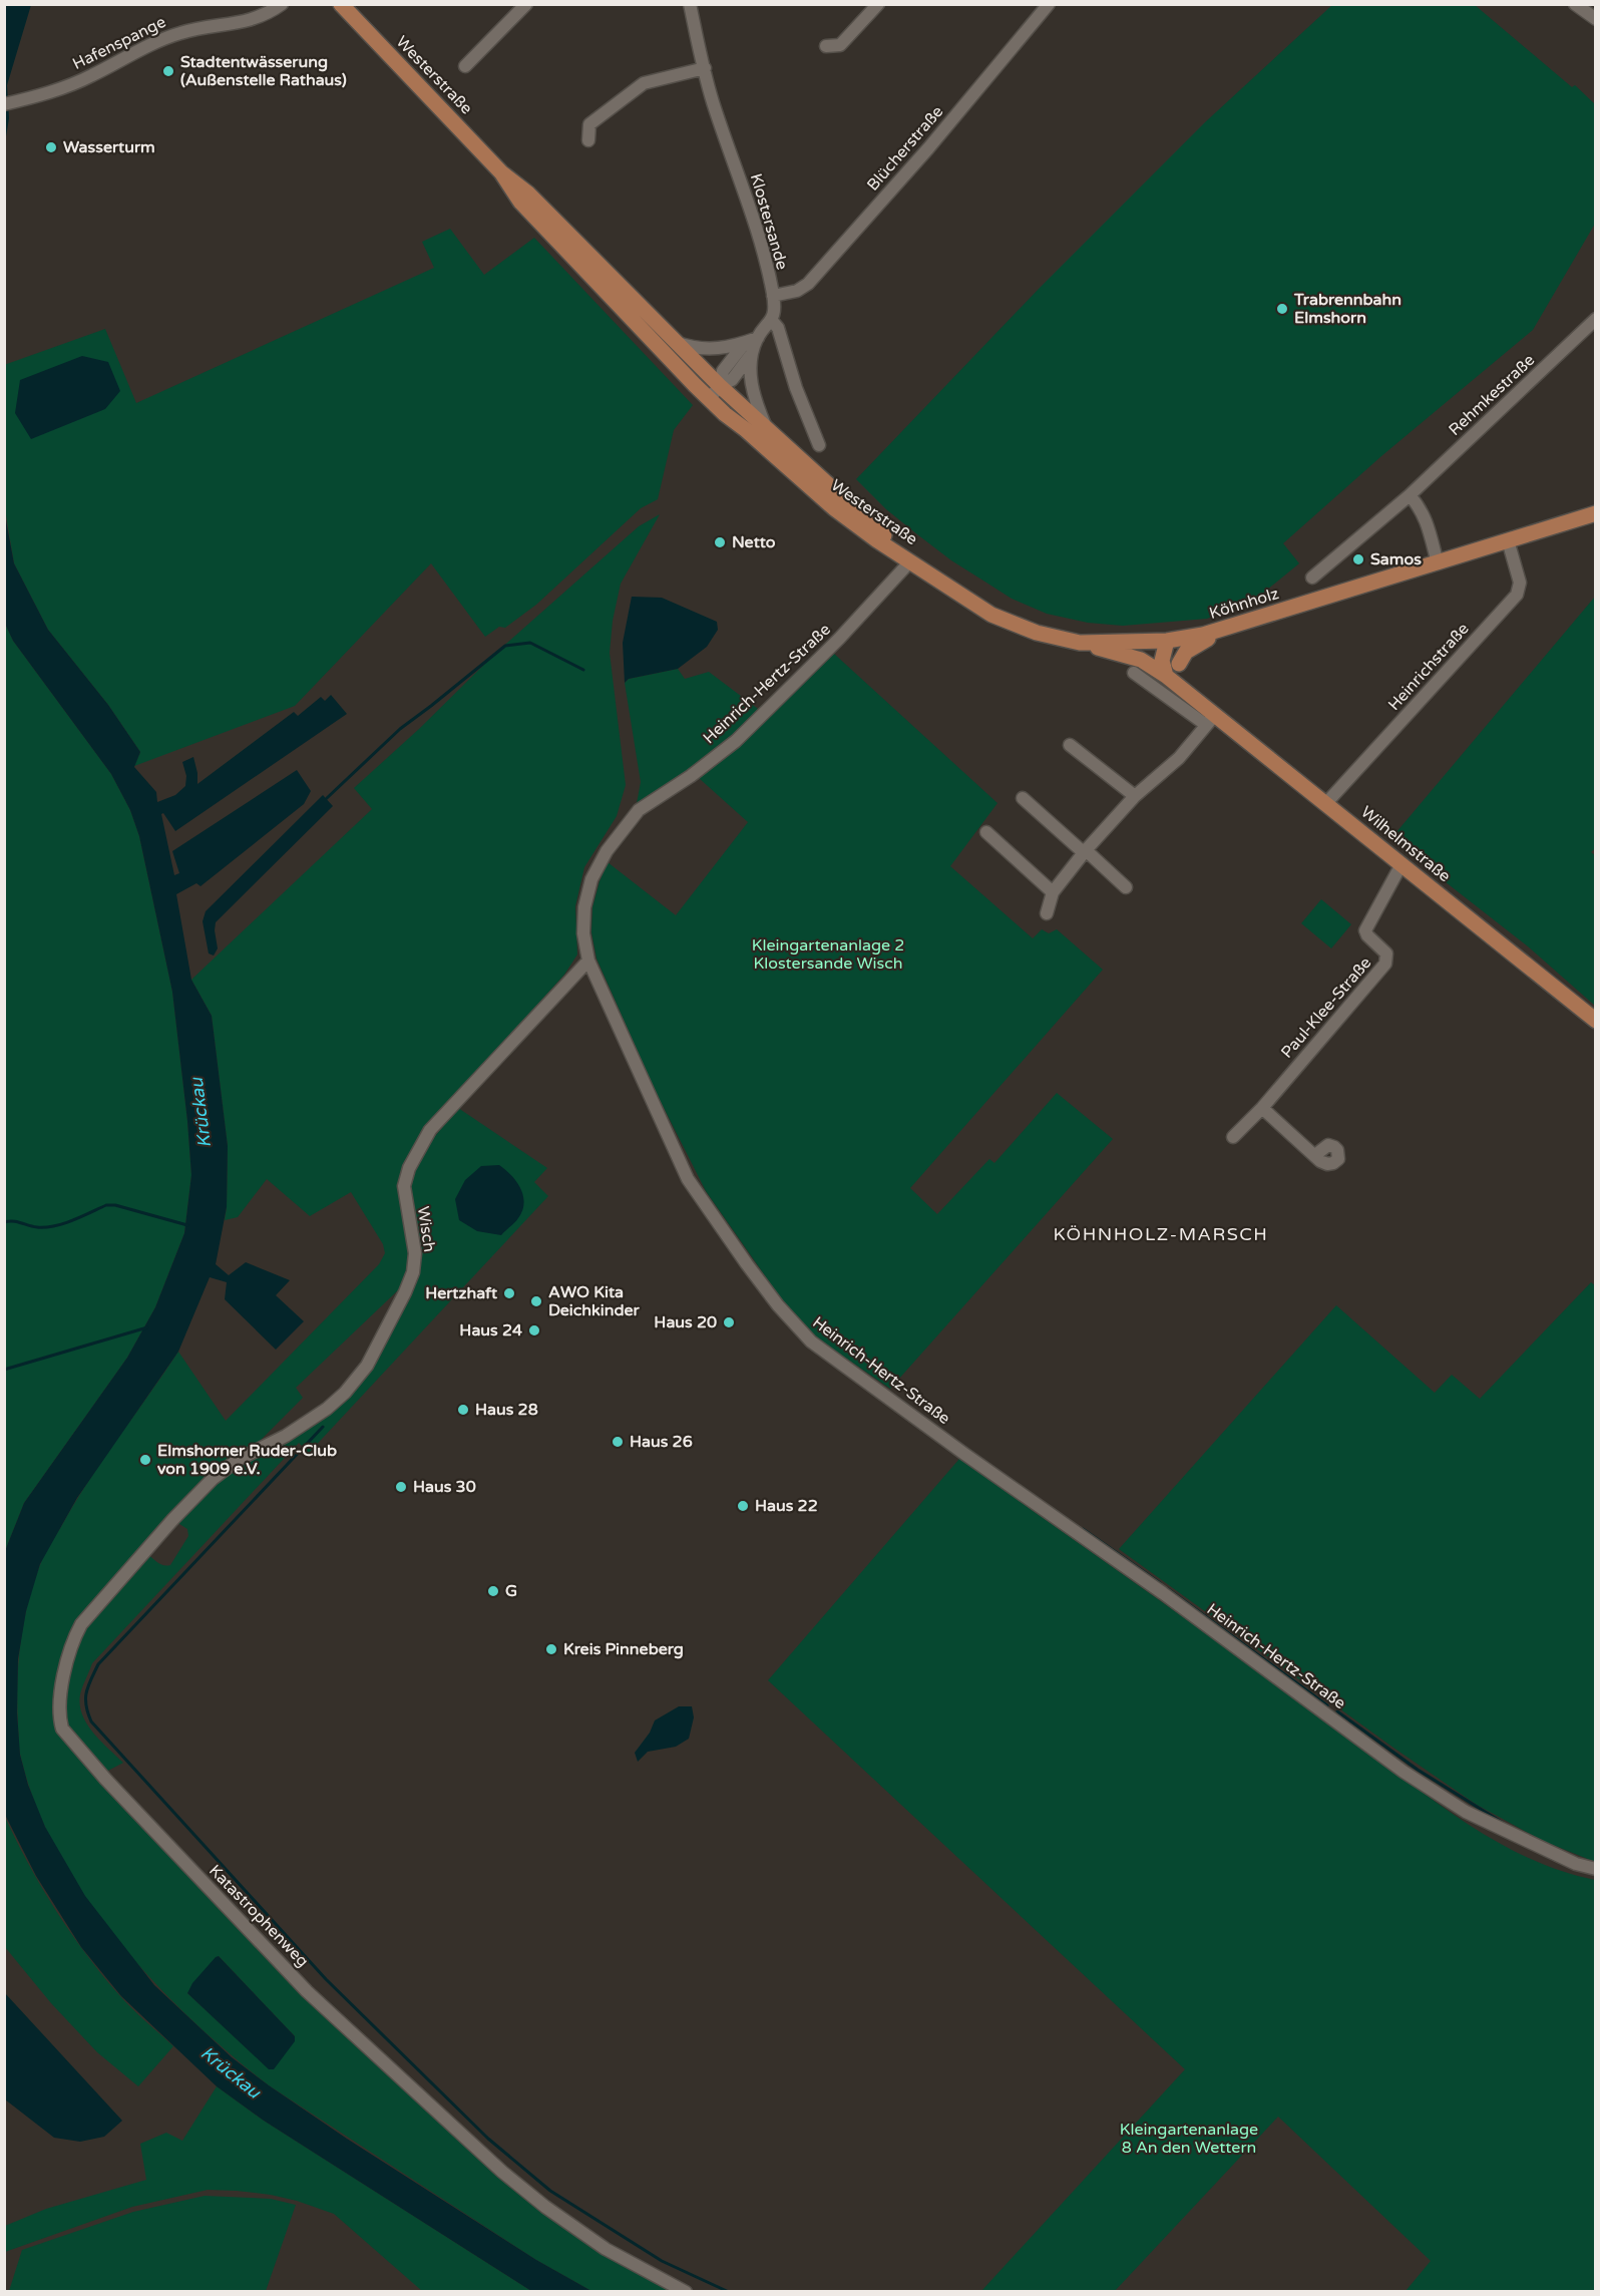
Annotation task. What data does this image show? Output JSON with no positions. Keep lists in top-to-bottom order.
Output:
{
  "streets": {
    "main road": ["Westerstraße", "Köhnholz", "Wilhelmstraße"],
    "street": [
      "Hafenspange",
      "Blücherstraße",
      "Klostersande",
      "Rehmkestraße",
      "Heinrichstraße",
      "Heinrich-Hertz-Straße",
      "Paul-Klee-Straße",
      "Wisch",
      "Katastrophenweg"
    ]
  },
  "crossings": [
    ["Westerstraße", "Köhnholz"],
    ["Westerstraße", "Heinrich-Hertz-Straße"],
    ["Blücherstraße", "Klostersande"],
    ["Köhnholz", "Heinrichstraße"],
    ["Köhnholz", "Heinrich-Hertz-Straße"],
    ["Köhnholz", "Wilhelmstraße"],
    ["Heinrichstraße", "Wilhelmstraße"],
    ["Heinrich-Hertz-Straße", "Wisch"],
    ["Wilhelmstraße", "Paul-Klee-Straße"],
    ["Wisch", "Katastrophenweg"]
  ],
  "districts": ["KÖHNHOLZ-MARSCH"],
  "water": ["Krückau"],
  "parks": ["Kleingartenanlage 2 Klostersande Wisch", "Kleingartenanlage 8 An den Wettern"],
  "places": [
    "Stadtentwässerung (Außenstelle Rathaus)",
    "Wasserturm",
    "Trabrennbahn Elmshorn",
    "Netto",
    "Samos",
    "Hertzhaft",
    "AWO Kita Deichkinder",
    "Haus 20",
    "Haus 24",
    "Haus 28",
    "Haus 26",
    "Elmshorner Ruder-Club von 1909 e.V.",
    "Haus 30",
    "Haus 22",
    "G",
    "Kreis Pinneberg"
  ]
}
